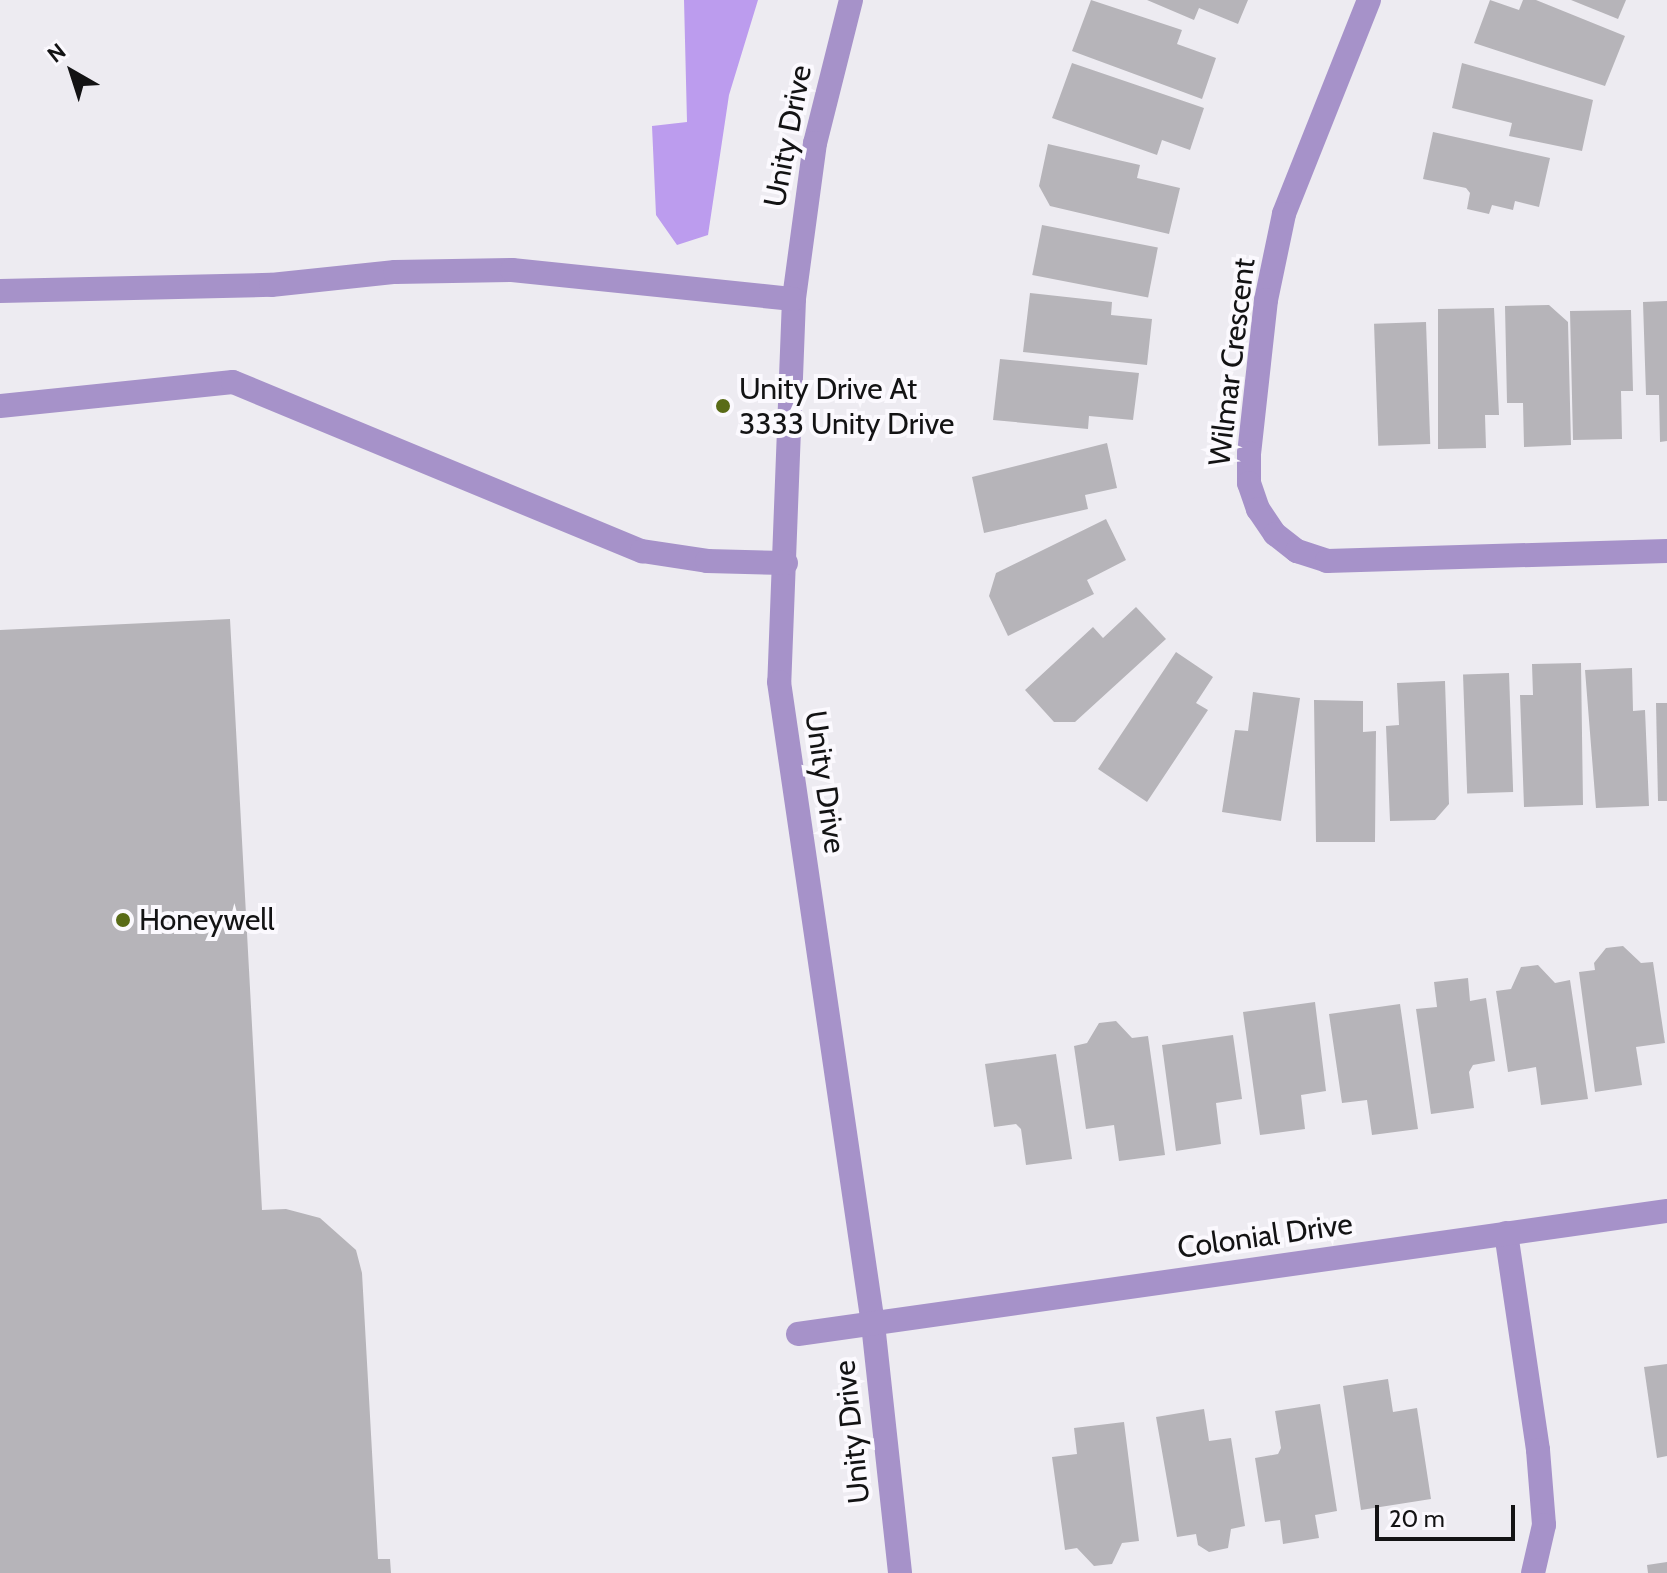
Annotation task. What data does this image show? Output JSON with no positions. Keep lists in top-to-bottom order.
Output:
{
  "streets": {
    "street": ["Unity Drive", "Wilmar Crescent", "Colonial Drive"]
  },
  "crossings": [
    ["Unity Drive", "Colonial Drive"]
  ],
  "places": ["Unity Drive At 3333 Unity Drive", "Honeywell"],
  "scale_bar": "20 m",
  "north": "top left"
}
